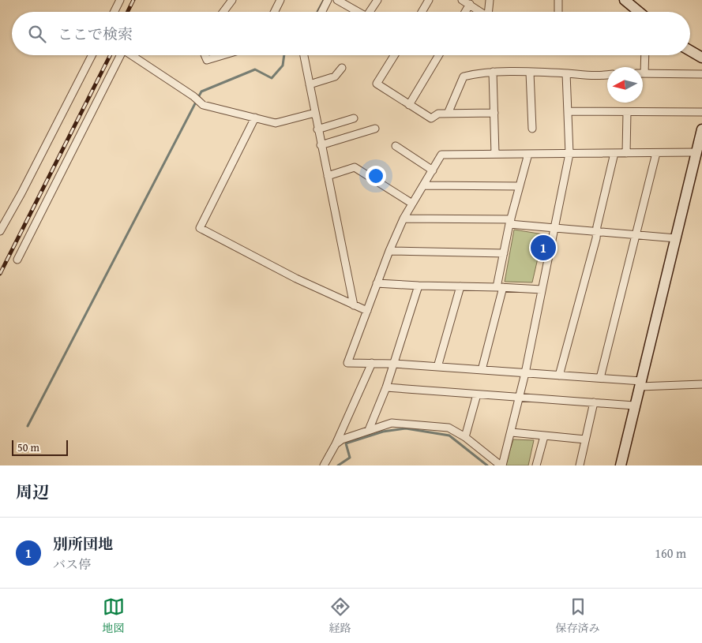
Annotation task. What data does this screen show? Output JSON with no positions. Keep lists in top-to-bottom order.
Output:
{
  "scale_bar": "50 m",
  "north": "left",
  "page": {
    "search": "ここで検索",
    "pins": "1",
    "scale": "50 m",
    "heading": "周辺",
    "list": [
      {
        "mark": "1",
        "name": "別所団地",
        "note": "バス停",
        "value": "160 m"
      }
    ],
    "nav": ["地図", "経路", "保存済み"]
  }
}
